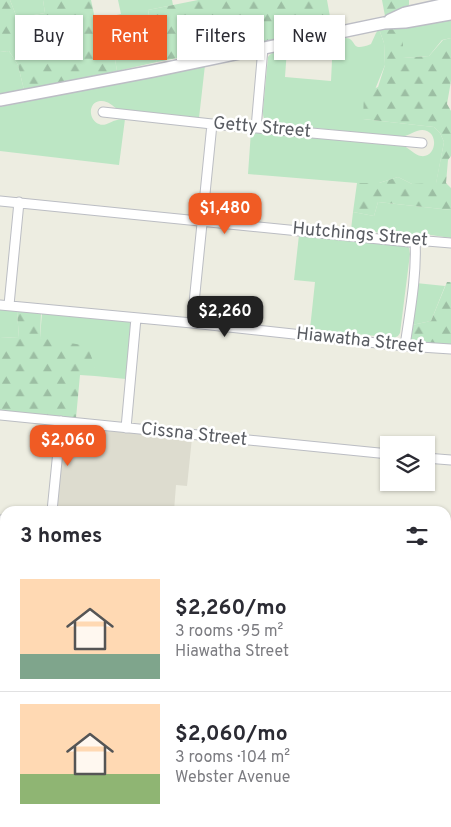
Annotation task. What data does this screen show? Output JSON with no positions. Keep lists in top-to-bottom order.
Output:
{
  "streets": {
    "street": [
      "Getty Street",
      "Hutchings Street",
      "Hiawatha Street",
      "Cissna Street"
    ]
  },
  "page": {
    "chip": [
      "Buy",
      "Rent",
      "Filters",
      "New"
    ],
    "price": ["$1,480", "$2,260", "$2,060"],
    "heading": "3 homes",
    "list": [
      {
        "name": "$2,260/mo",
        "note": "3 rooms · 95 m² · Hiawatha Street"
      },
      {
        "name": "$2,060/mo",
        "note": "3 rooms · 104 m² · Webster Avenue"
      }
    ]
  }
}
